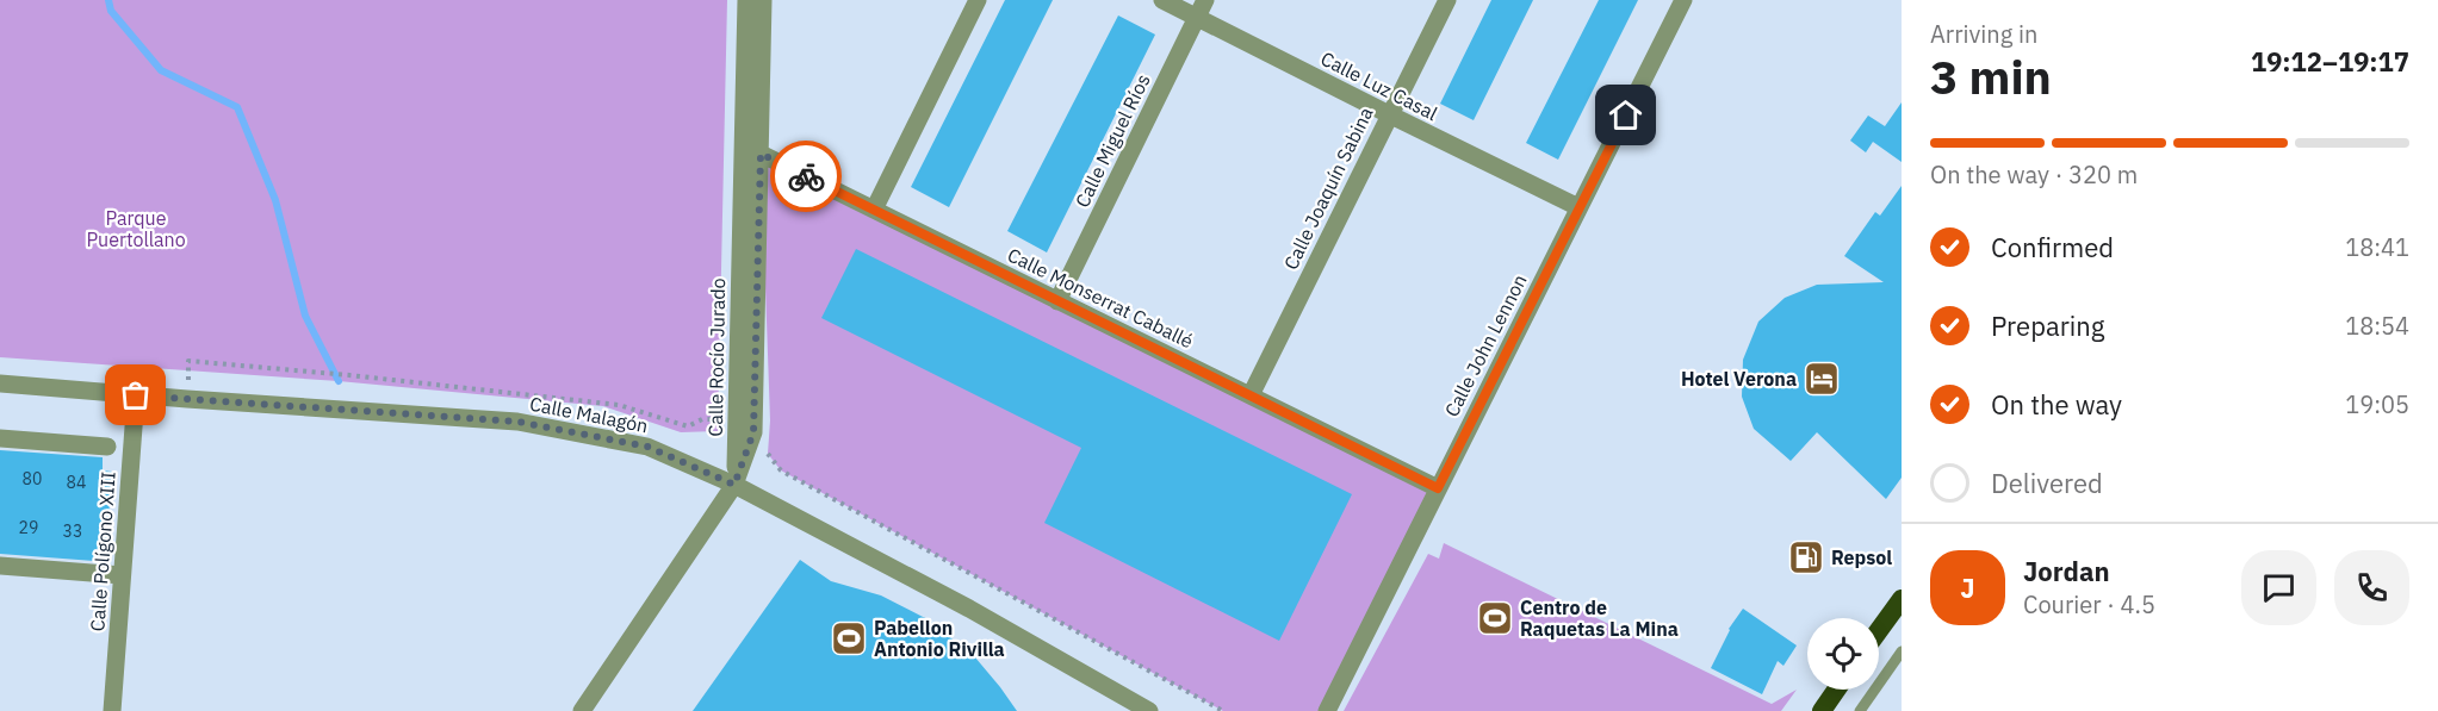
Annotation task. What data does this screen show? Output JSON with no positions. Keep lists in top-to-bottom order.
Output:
{
  "streets": {
    "street": [
      "Calle Luz Casal",
      "Calle Miguel Ríos",
      "Calle Joaquín Sabina",
      "Calle Monserrat Caballé",
      "Calle John Lennon",
      "Calle Rocío Jurado",
      "Calle Malagón",
      "Calle Polígono XIII"
    ]
  },
  "crossings": [
    ["Calle Luz Casal", "Calle Miguel Ríos"],
    ["Calle Luz Casal", "Calle Joaquín Sabina"],
    ["Calle Luz Casal", "Calle John Lennon"],
    ["Calle Miguel Ríos", "Calle Monserrat Caballé"],
    ["Calle Joaquín Sabina", "Calle Monserrat Caballé"],
    ["Calle Monserrat Caballé", "Calle John Lennon"],
    ["Calle Monserrat Caballé", "Calle Rocío Jurado"],
    ["Calle Rocío Jurado", "Calle Malagón"],
    ["Calle Malagón", "Calle Polígono XIII"]
  ],
  "parks": ["Parque Puertollano"],
  "places": {
    "hotel": ["Hotel Verona"],
    "fuel station": ["Repsol"],
    "sports": ["Centro de Raquetas La Mina", "Pabellon Antonio Rivilla"]
  },
  "house_numbers": [
    "80",
    "84",
    "29",
    "33"
  ],
  "page": {
    "heading": ["3 min", "Arriving in", "19:12–19:17"],
    "panel": ["Jordan", "Courier · 4.5"],
    "bar": "On the way · 320 m",
    "list": [
      ["Confirmed", "18:41"],
      ["Preparing", "18:54"],
      ["On the way", "19:05"],
      "Delivered"
    ],
    "round": "J"
  }
}
